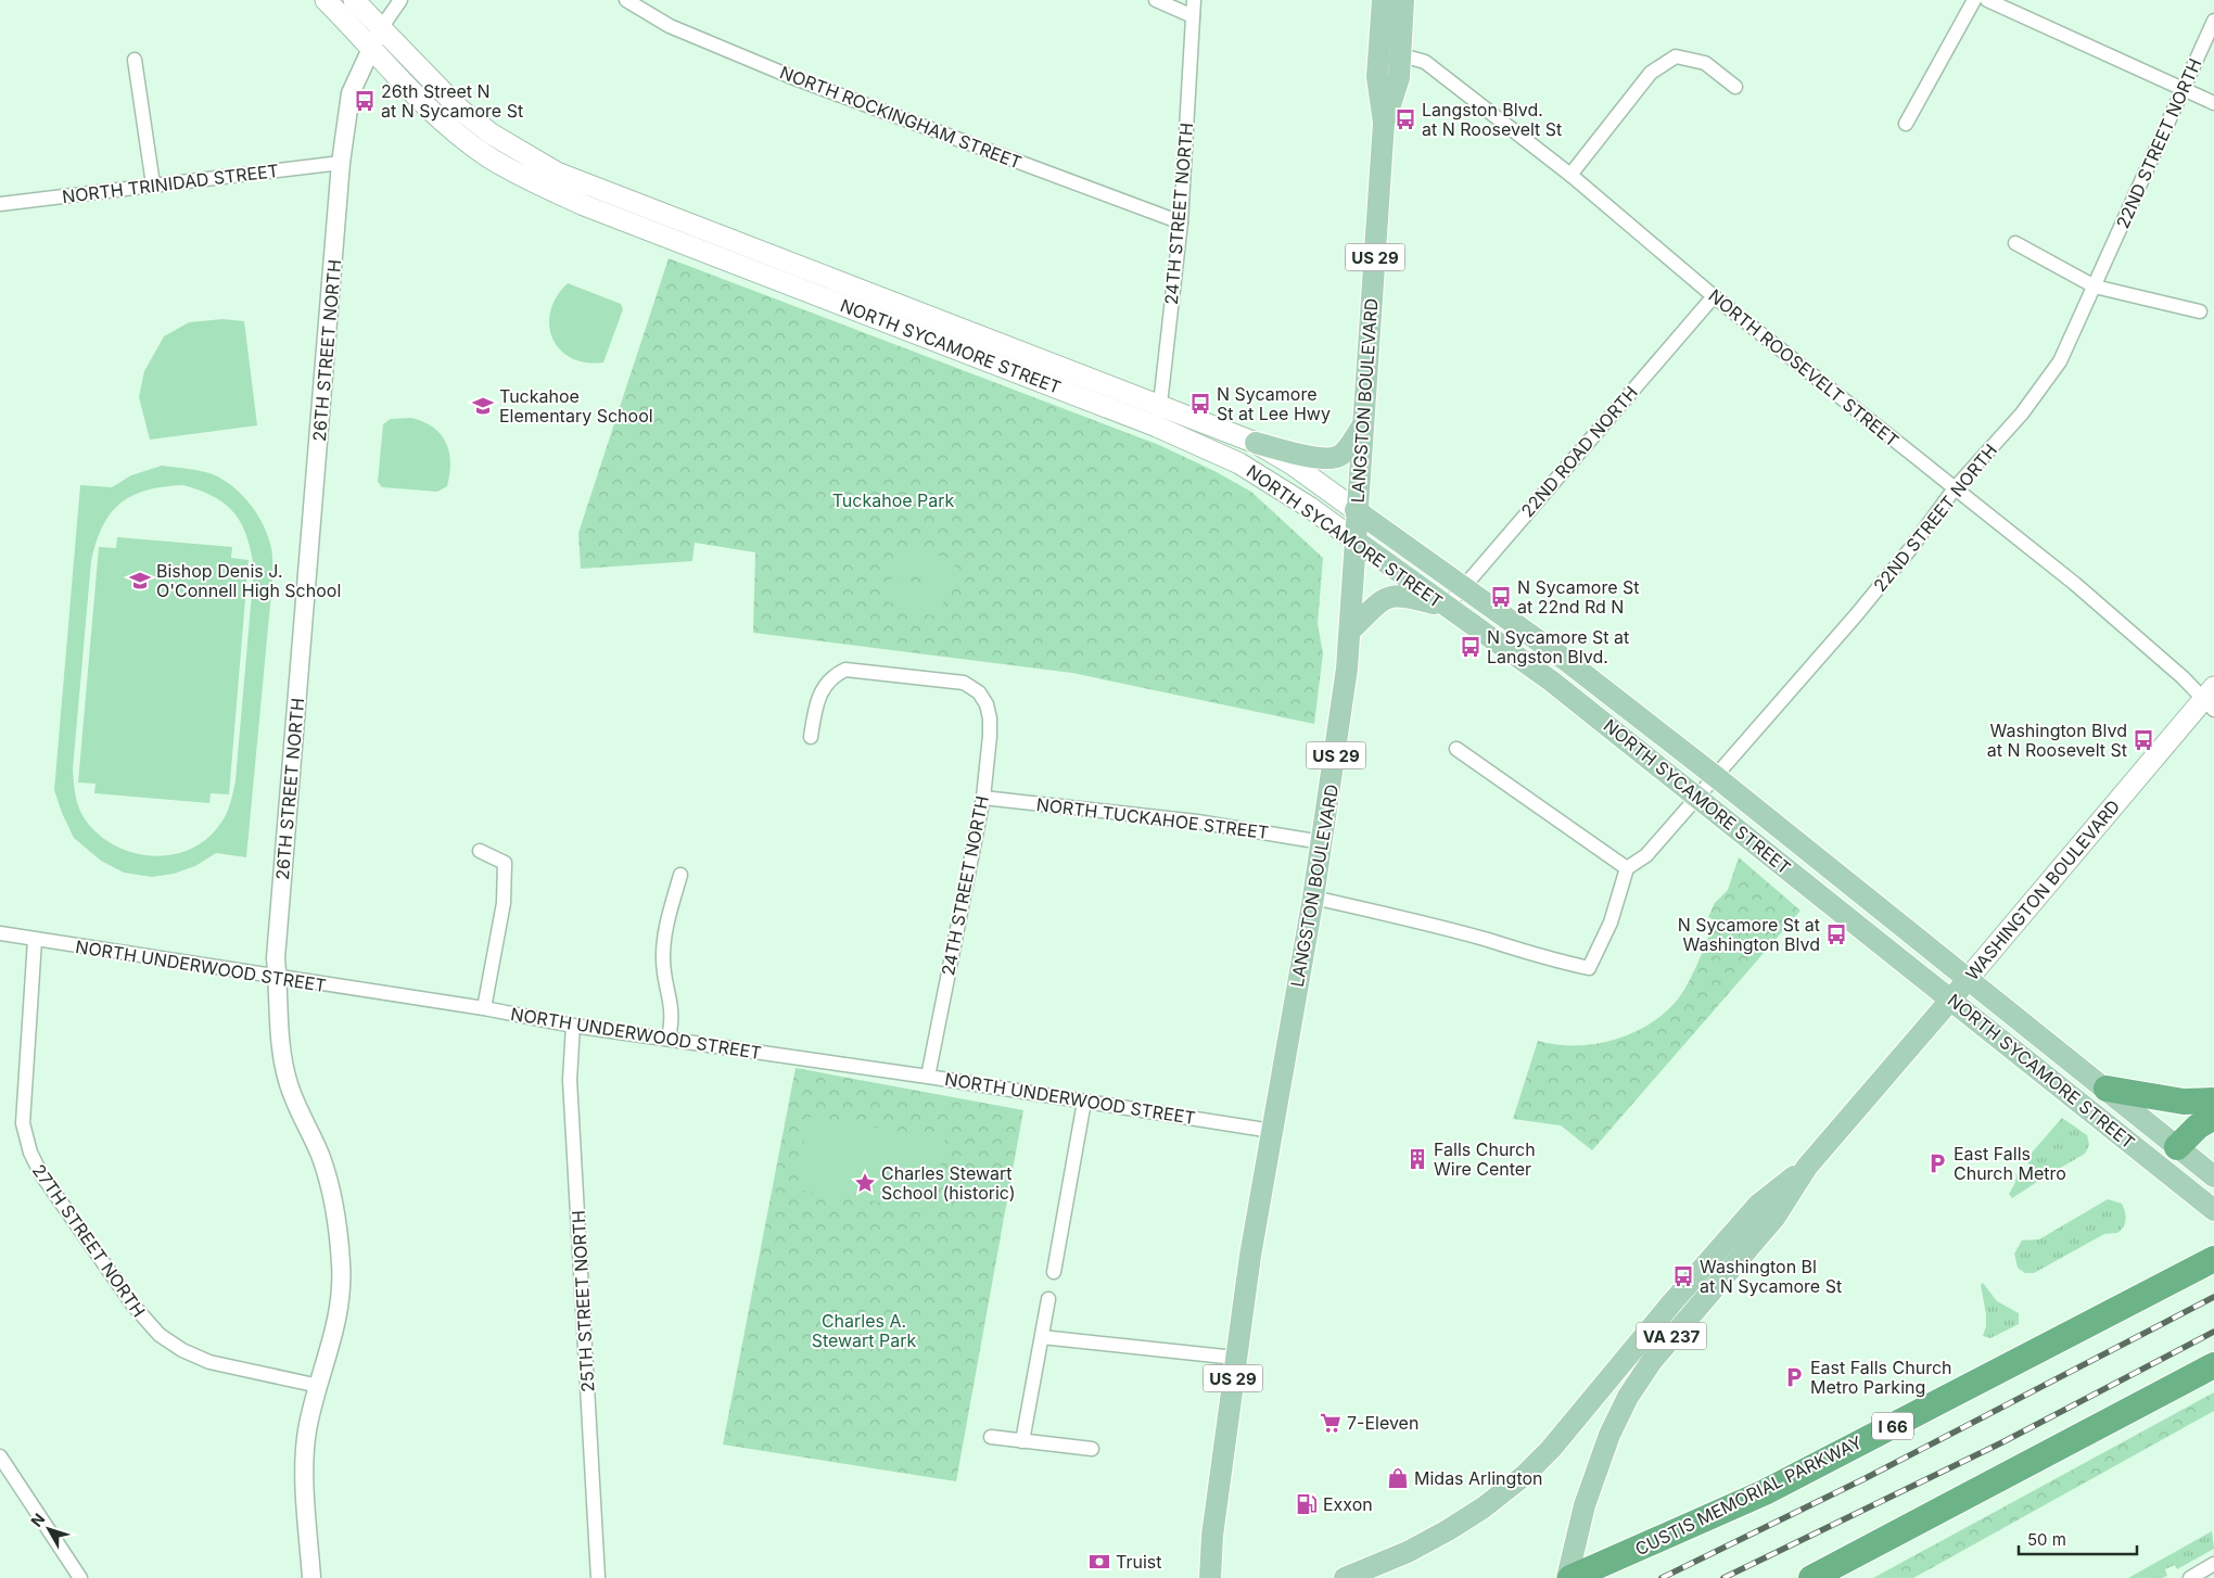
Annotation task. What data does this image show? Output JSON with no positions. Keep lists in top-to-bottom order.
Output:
{
  "streets": {
    "highway": ["I 66", "CUSTIS MEMORIAL PARKWAY"],
    "main road": [
      "US 29",
      "NORTH SYCAMORE STREET",
      "LANGSTON BOULEVARD",
      "WASHINGTON BOULEVARD",
      "VA 237"
    ],
    "street": [
      "NORTH ROCKINGHAM STREET",
      "22ND STREET NORTH",
      "NORTH TRINIDAD STREET",
      "24TH STREET NORTH",
      "26TH STREET NORTH",
      "NORTH ROOSEVELT STREET",
      "22ND ROAD NORTH",
      "NORTH TUCKAHOE STREET",
      "NORTH UNDERWOOD STREET",
      "27TH STREET NORTH",
      "25TH STREET NORTH"
    ]
  },
  "crossings": [
    ["NORTH ROCKINGHAM STREET", "24TH STREET NORTH"],
    ["22ND STREET NORTH", "NORTH SYCAMORE STREET"],
    ["22ND STREET NORTH", "NORTH ROOSEVELT STREET"],
    ["NORTH TRINIDAD STREET", "26TH STREET NORTH"],
    ["24TH STREET NORTH", "NORTH SYCAMORE STREET"],
    ["24TH STREET NORTH", "NORTH TUCKAHOE STREET"],
    ["24TH STREET NORTH", "NORTH UNDERWOOD STREET"],
    ["NORTH SYCAMORE STREET", "26TH STREET NORTH"],
    ["NORTH SYCAMORE STREET", "LANGSTON BOULEVARD"],
    ["NORTH SYCAMORE STREET", "22ND ROAD NORTH"],
    ["NORTH SYCAMORE STREET", "WASHINGTON BOULEVARD"],
    ["26TH STREET NORTH", "NORTH UNDERWOOD STREET"],
    ["26TH STREET NORTH", "27TH STREET NORTH"],
    ["NORTH ROOSEVELT STREET", "LANGSTON BOULEVARD"],
    ["NORTH ROOSEVELT STREET", "22ND ROAD NORTH"],
    ["NORTH ROOSEVELT STREET", "WASHINGTON BOULEVARD"],
    ["LANGSTON BOULEVARD", "NORTH TUCKAHOE STREET"],
    ["LANGSTON BOULEVARD", "NORTH UNDERWOOD STREET"],
    ["WASHINGTON BOULEVARD", "CUSTIS MEMORIAL PARKWAY"],
    ["NORTH UNDERWOOD STREET", "27TH STREET NORTH"],
    ["NORTH UNDERWOOD STREET", "25TH STREET NORTH"]
  ],
  "parks": ["Tuckahoe Park", "Charles A. Stewart Park"],
  "places": {
    "bus stop": [
      "26th Street N at N Sycamore St",
      "Langston Blvd. at N Roosevelt St",
      "N Sycamore St at Lee Hwy",
      "N Sycamore St at 22nd Rd N",
      "N Sycamore St at Langston Blvd.",
      "Washington Blvd at N Roosevelt St",
      "N Sycamore St at Washington Blvd",
      "Washington Bl at N Sycamore St"
    ],
    "school or university": ["Tuckahoe Elementary School", "Bishop Denis J. O'Connell High School"],
    "building": ["Falls Church Wire Center"],
    "parking": ["East Falls Church Metro", "East Falls Church Metro Parking"],
    "place": ["Charles Stewart School (historic)"],
    "supermarket": ["7-Eleven"],
    "shop": ["Midas Arlington"],
    "fuel station": ["Exxon"],
    "bank": ["Truist"]
  },
  "scale_bar": "50 m",
  "north": "top left"
}
